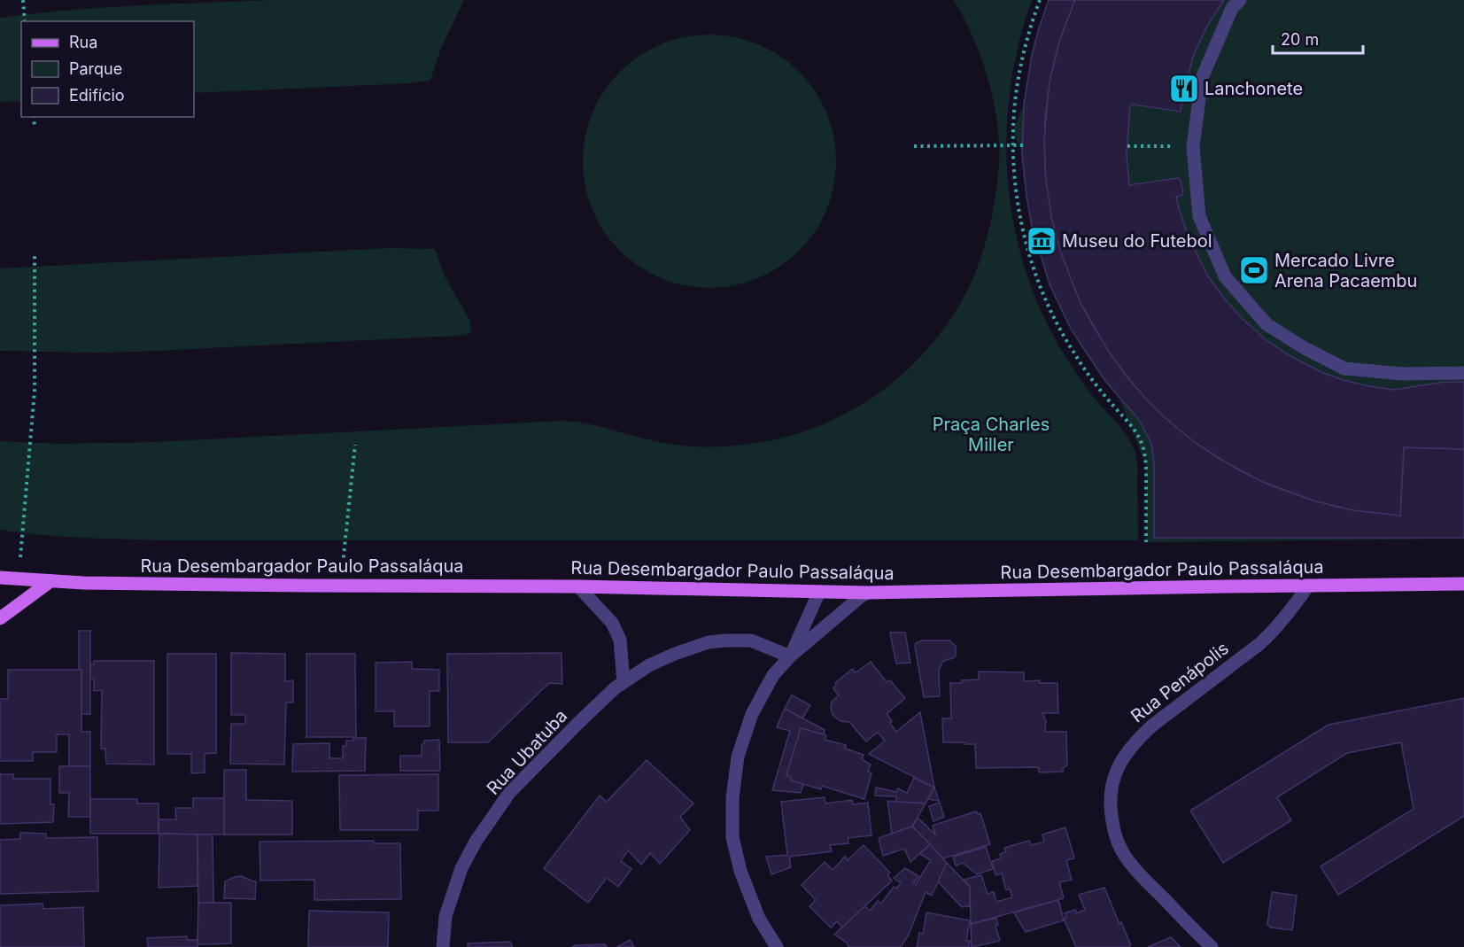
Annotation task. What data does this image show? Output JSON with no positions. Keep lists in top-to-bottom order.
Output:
{
  "streets": {
    "main road": ["Rua Desembargador Paulo Passaláqua"],
    "street": ["Rua Penápolis", "Rua Ubatuba"]
  },
  "crossings": [
    ["Rua Desembargador Paulo Passaláqua", "Rua Penápolis"]
  ],
  "parks": ["Praça Charles Miller"],
  "places": {
    "restaurant": ["Lanchonete"],
    "museum": ["Museu do Futebol"],
    "sports": ["Mercado Livre Arena Pacaembu"]
  },
  "legend": ["Rua", "Parque", "Edifício"],
  "scale_bar": "20 m"
}
